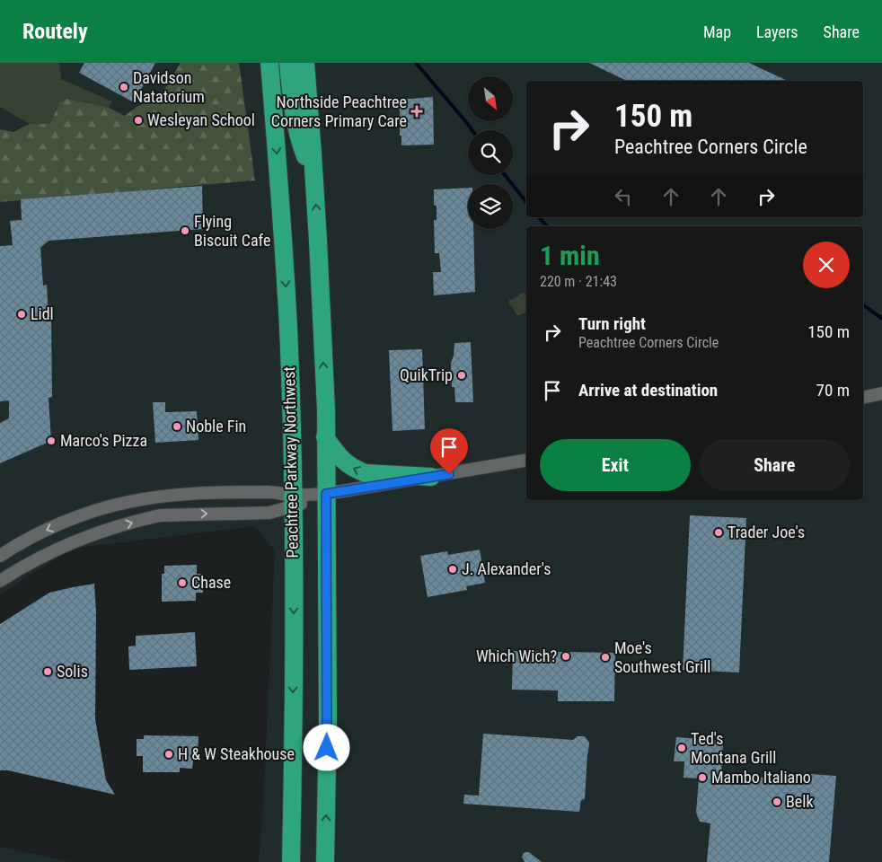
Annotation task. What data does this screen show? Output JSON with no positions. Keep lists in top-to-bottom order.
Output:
{
  "streets": {
    "highway": ["Peachtree Parkway Northwest"]
  },
  "places": {
    "other": [
      "Davidson Natatorium",
      "Wesleyan School",
      "Flying Biscuit Cafe",
      "Lidl",
      "QuikTrip",
      "Noble Fin",
      "Marco's Pizza",
      "Trader Joe's",
      "J. Alexander's",
      "Chase",
      "Which Wich?",
      "Moe's Southwest Grill",
      "Solis",
      "Ted's Montana Grill",
      "H & W Steakhouse",
      "Mambo Italiano",
      "Belk"
    ],
    "health": ["Northside Peachtree Corners Primary Care"]
  },
  "north": "bottom right",
  "page": {
    "header": "Routely",
    "nav": ["Map", "Layers", "Share"],
    "turn": ["150 m", "Peachtree Corners Circle"],
    "heading": ["1 min", "220 m · 21:43"],
    "list": [
      {
        "name": "Turn right",
        "note": "Peachtree Corners Circle",
        "value": "150 m"
      },
      {
        "name": "Arrive at destination",
        "value": "70 m"
      }
    ],
    "buttons": ["Exit", "Share"]
  }
}
